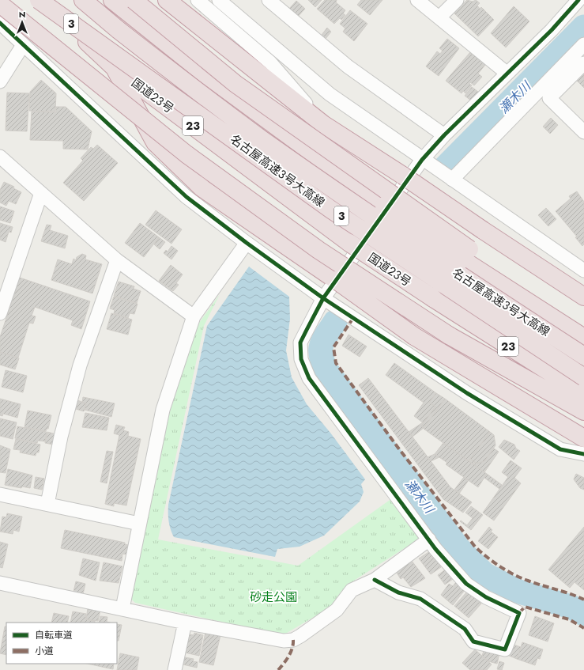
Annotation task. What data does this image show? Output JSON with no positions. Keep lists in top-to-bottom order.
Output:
{
  "streets": {
    "highway": [
      "3",
      "国道23号",
      "23",
      "名古屋高速3号大高線"
    ]
  },
  "water": ["瀬木川"],
  "parks": ["砂走公園"],
  "legend": ["自転車道", "小道"],
  "north": "top"
}
